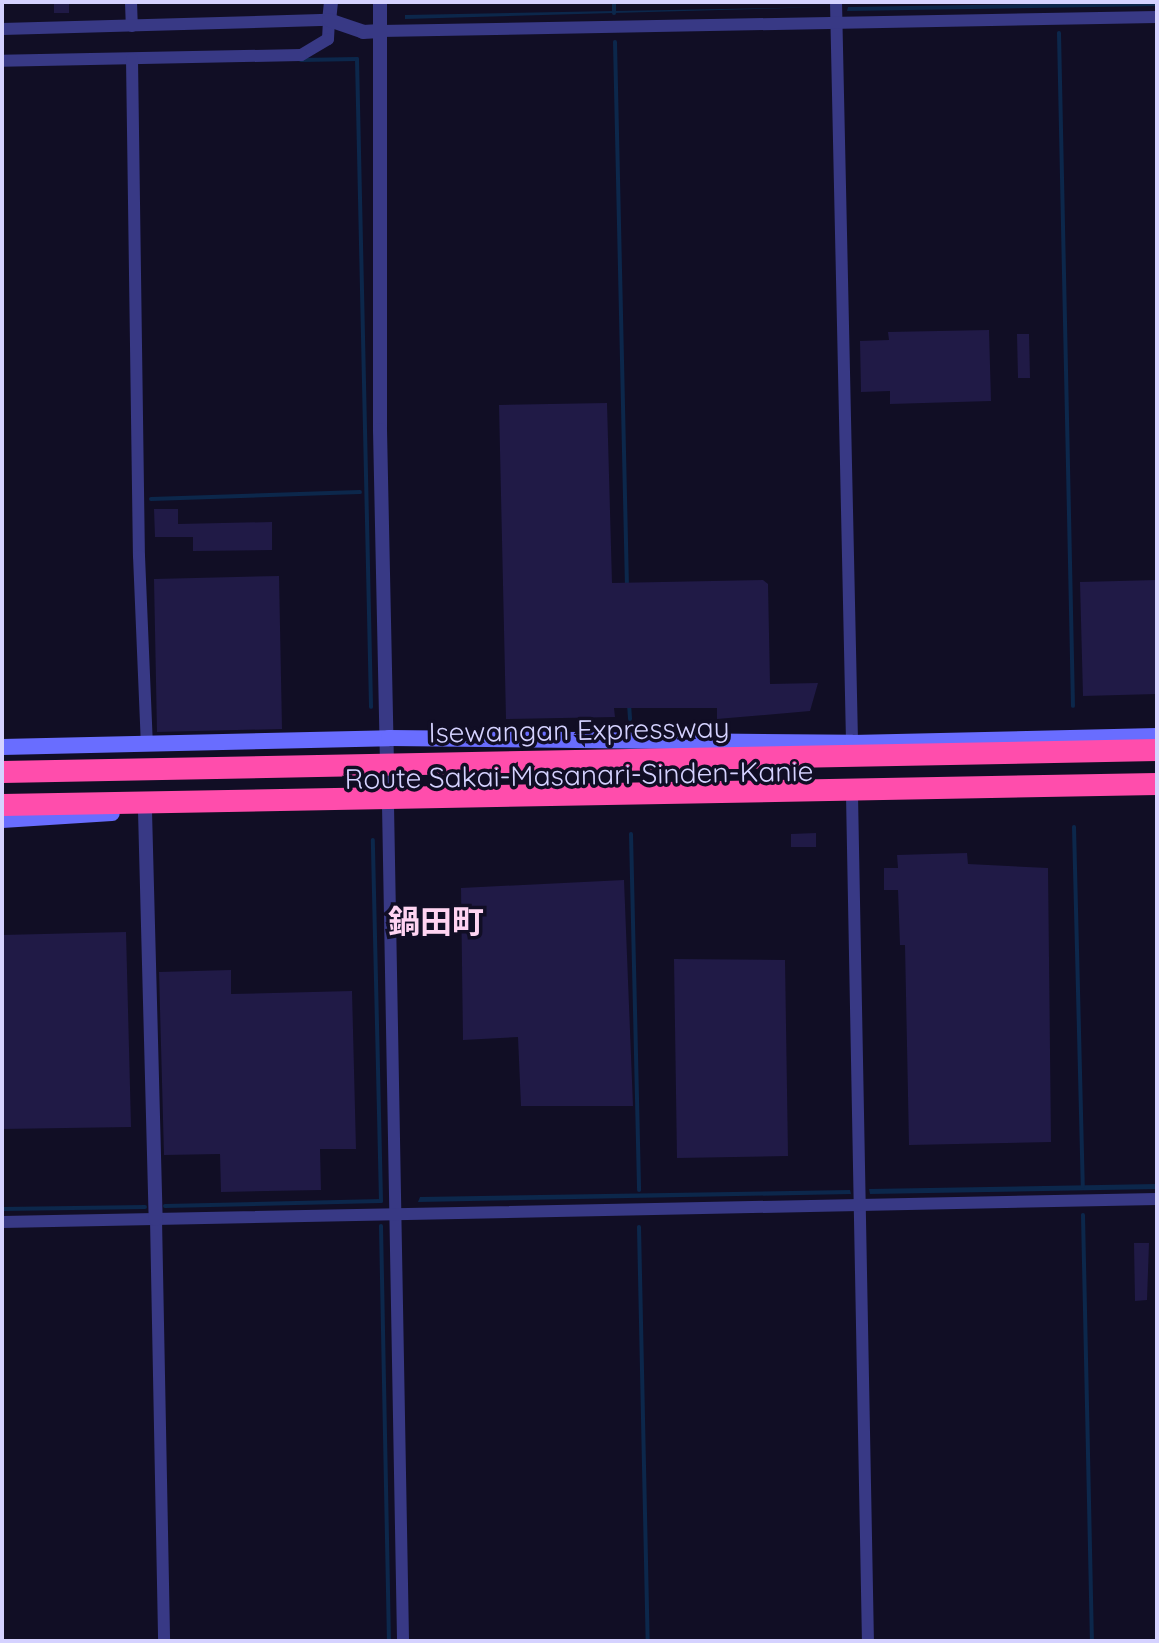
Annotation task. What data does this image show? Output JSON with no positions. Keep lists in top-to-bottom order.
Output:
{
  "streets": {
    "highway": ["Isewangan Expressway"],
    "main road": ["Route Sakai-Masanari-Sinden-Kanie"]
  },
  "districts": ["鍋田町"]
}
